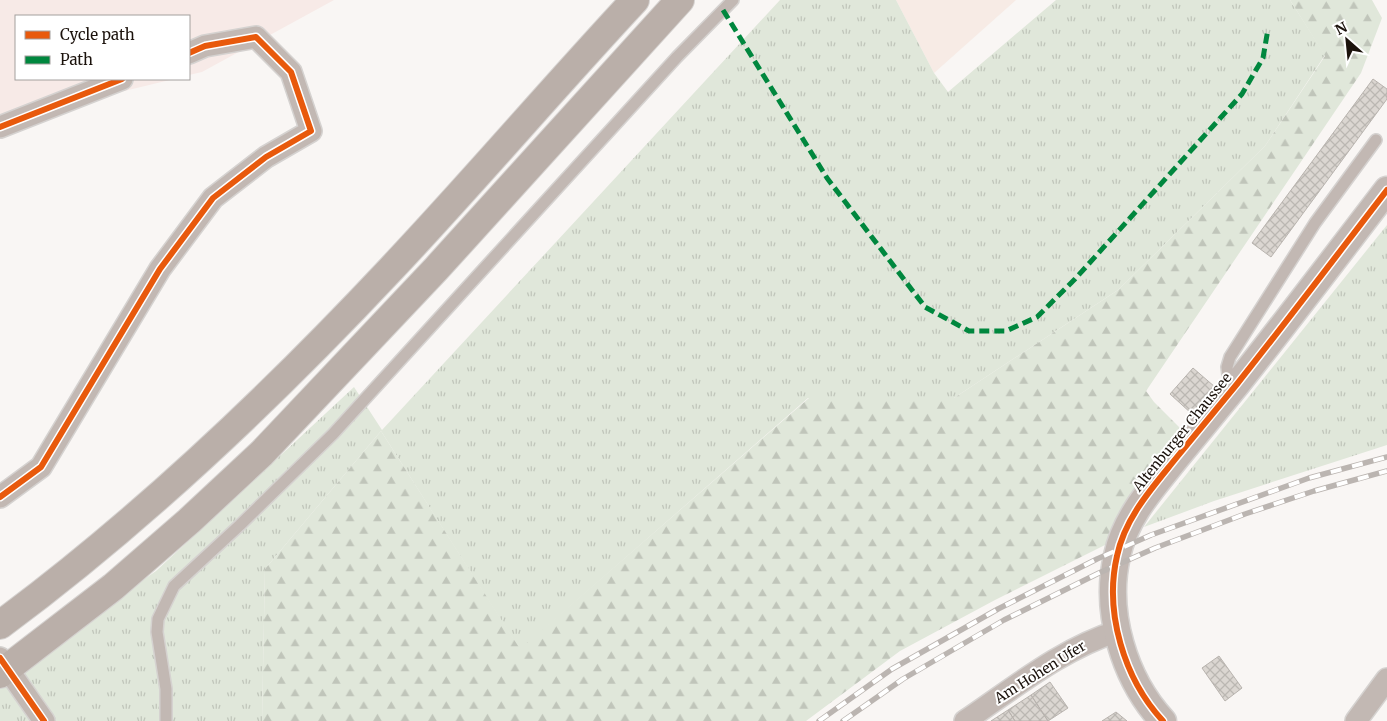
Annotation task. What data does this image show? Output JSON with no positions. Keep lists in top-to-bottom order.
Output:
{
  "streets": {
    "street": ["Altenburger Chaussee", "Am Hohen Ufer"]
  },
  "crossings": [
    ["Altenburger Chaussee", "Am Hohen Ufer"]
  ],
  "legend": ["Cycle path", "Path"],
  "north": "top left"
}
